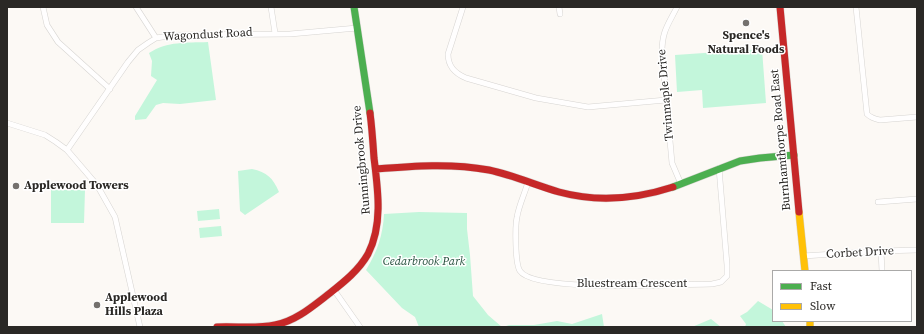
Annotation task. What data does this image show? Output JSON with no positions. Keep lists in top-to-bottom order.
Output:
{
  "streets": {
    "street": [
      "Wagondust Road",
      "Twinmaple Drive",
      "Burnhamthorpe Road East",
      "Runningbrook Drive",
      "Corbet Drive",
      "Bluestream Crescent"
    ]
  },
  "crossings": [
    ["Wagondust Road", "Runningbrook Drive"],
    ["Burnhamthorpe Road East", "Corbet Drive"]
  ],
  "parks": ["Cedarbrook Park"],
  "places": ["Spence's Natural Foods", "Applewood Towers", "Applewood Hills Plaza"],
  "legend": ["Fast", "Slow"]
}
